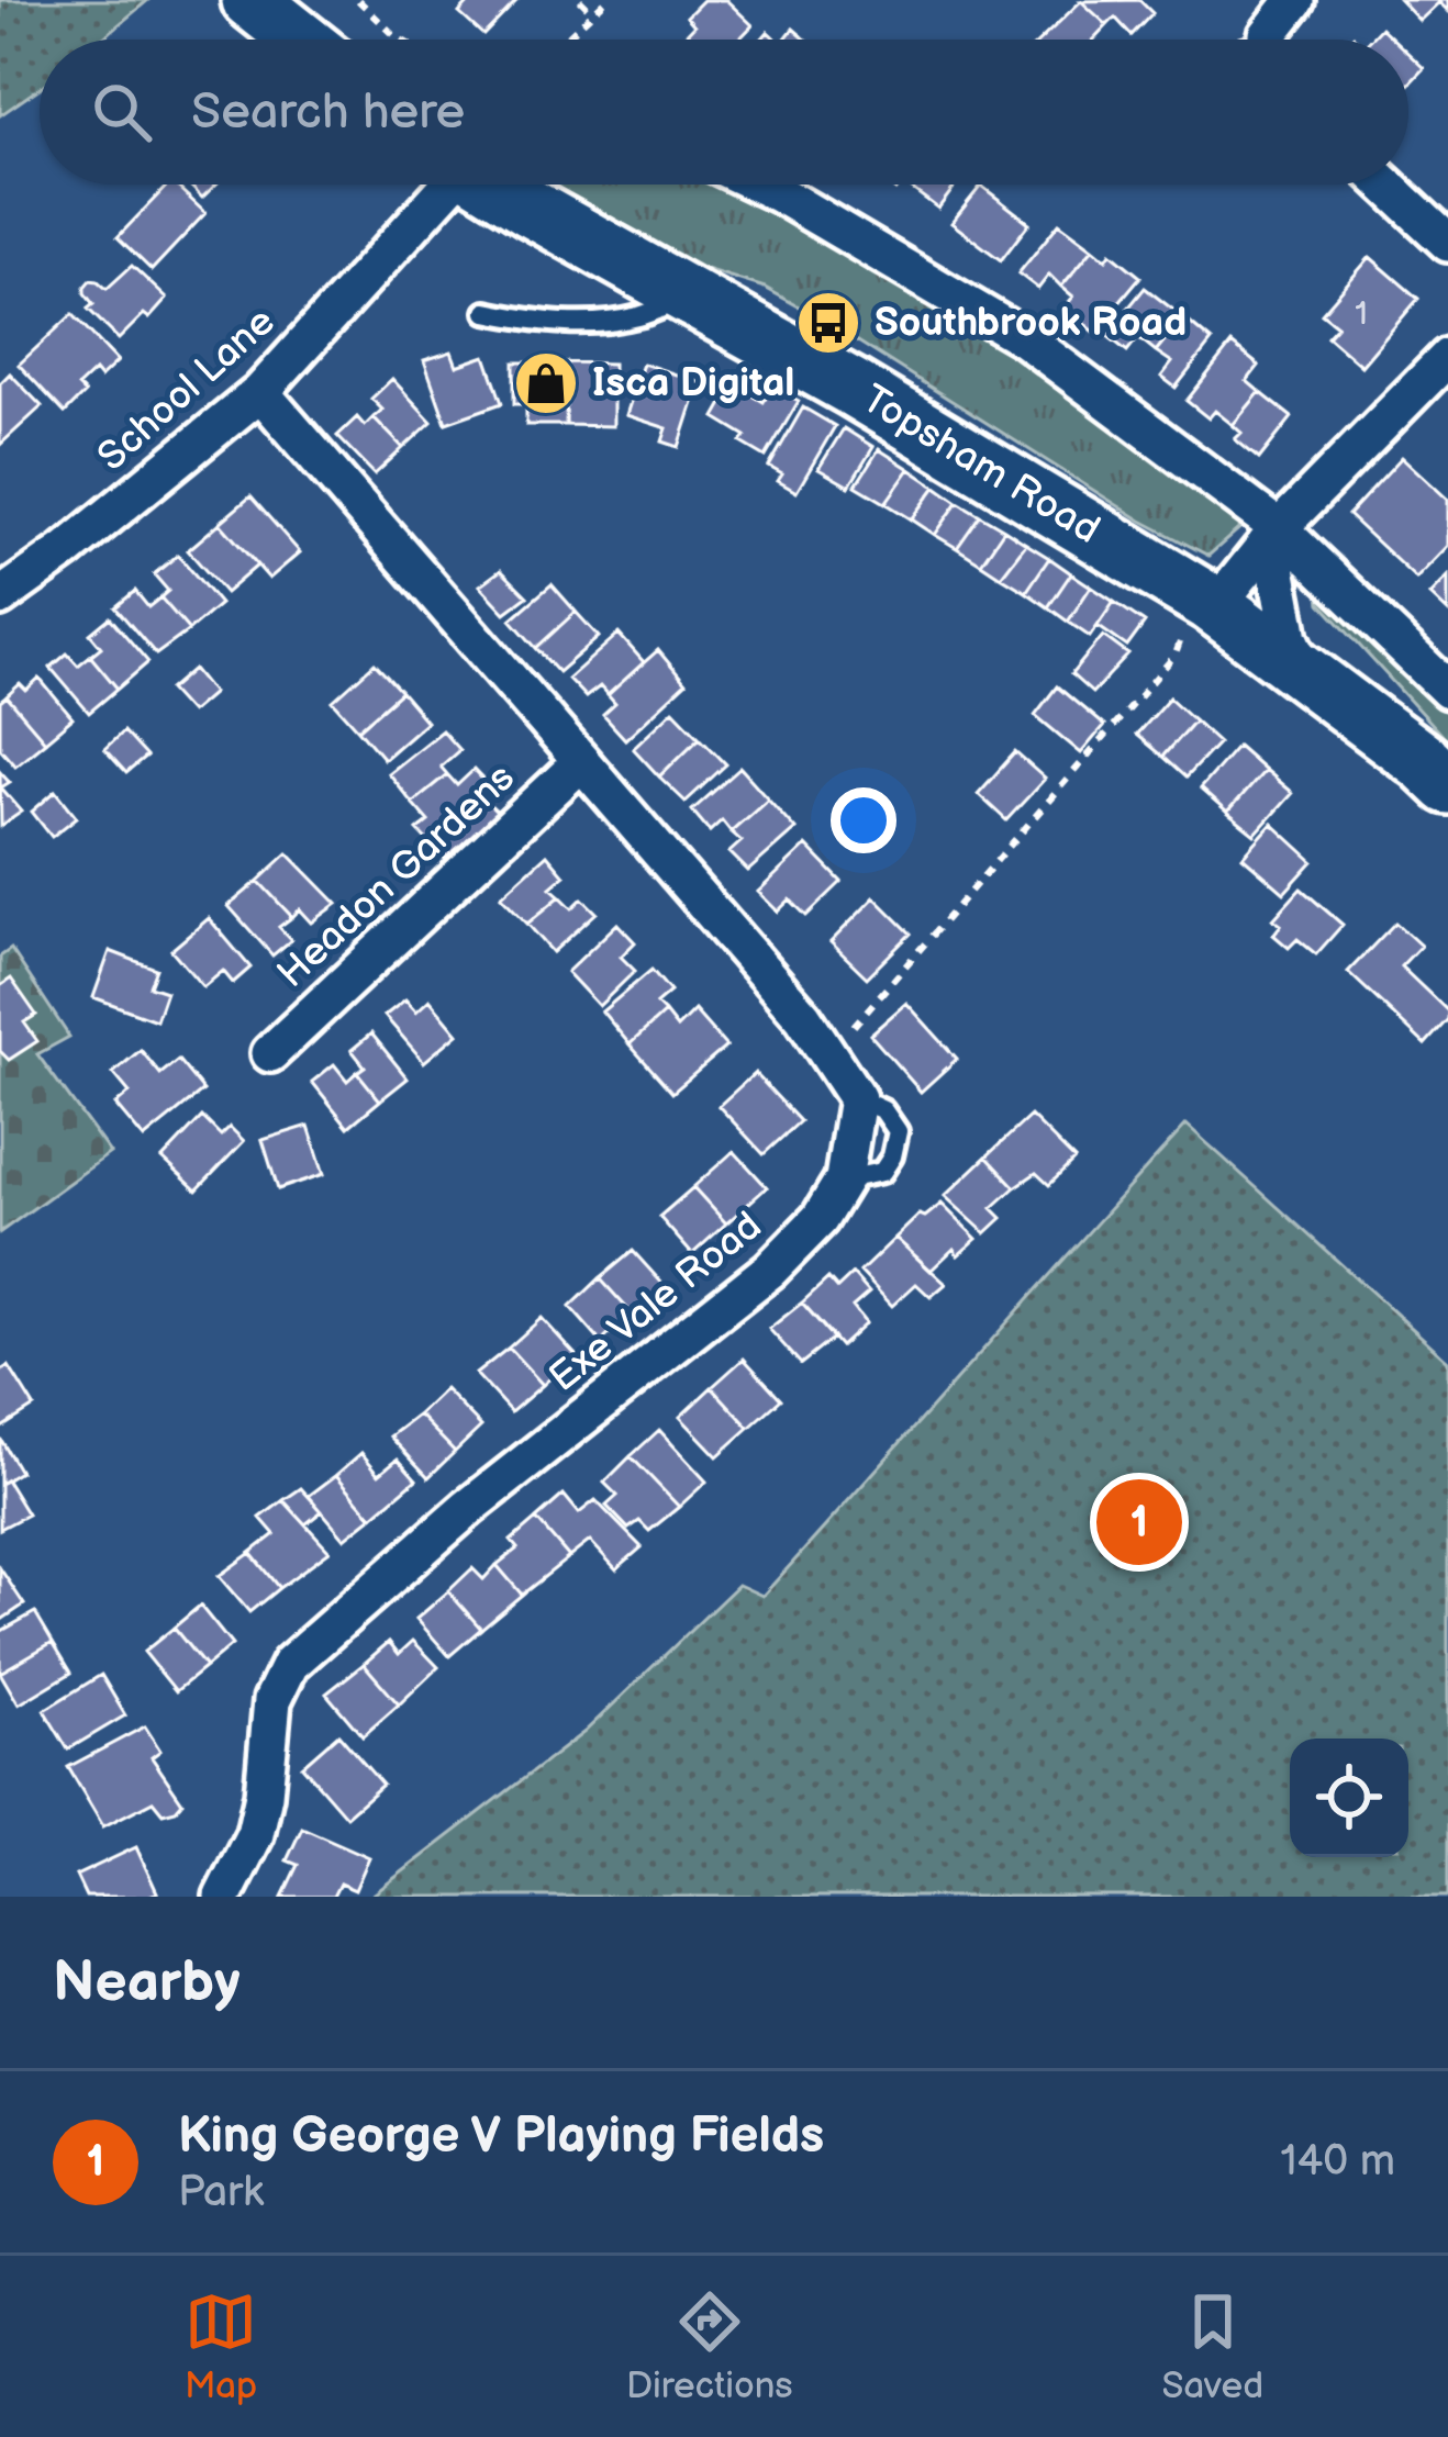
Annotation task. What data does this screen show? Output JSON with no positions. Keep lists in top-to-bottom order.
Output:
{
  "streets": {
    "main road": ["Topsham Road"],
    "street": ["School Lane", "Headon Gardens", "Exe Vale Road"]
  },
  "crossings": [
    ["School Lane", "Exe Vale Road"],
    ["Headon Gardens", "Exe Vale Road"]
  ],
  "places": {
    "bus stop": ["Southbrook Road"],
    "shop": ["Isca Digital"]
  },
  "house_numbers": ["1"],
  "page": {
    "search": "Search here",
    "pins": "1",
    "heading": "Nearby",
    "list": [
      {
        "mark": "1",
        "name": "King George V Playing Fields",
        "note": "Park",
        "value": "140 m"
      }
    ],
    "nav": ["Map", "Directions", "Saved"]
  }
}
